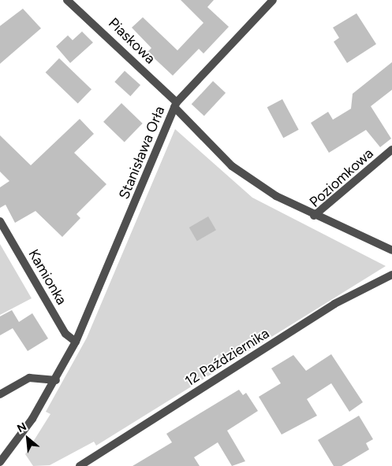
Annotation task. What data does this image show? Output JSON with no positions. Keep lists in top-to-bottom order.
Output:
{
  "streets": {
    "street": [
      "Piaskowa",
      "Stanisława Orła",
      "Poziomkowa",
      "Kamionka",
      "12 Października"
    ]
  },
  "crossings": [
    ["Piaskowa", "Stanisława Orła"],
    ["Piaskowa", "Poziomkowa"],
    ["Stanisława Orła", "Kamionka"]
  ],
  "north": "top left"
}
